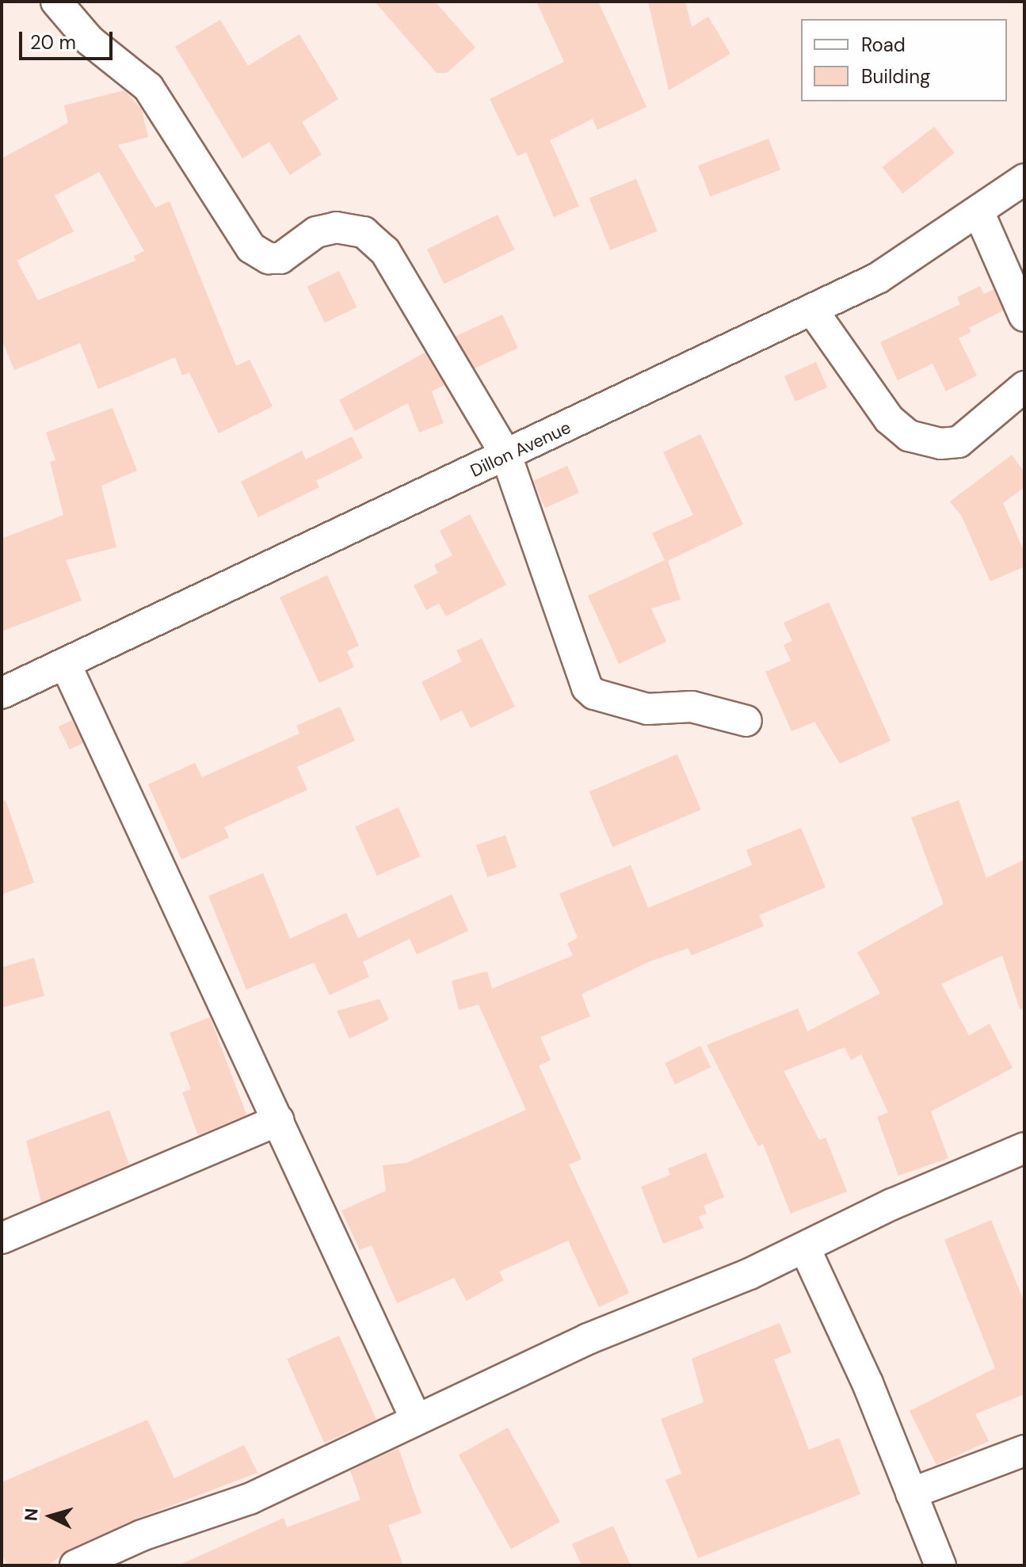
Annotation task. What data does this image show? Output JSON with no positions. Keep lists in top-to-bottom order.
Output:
{
  "streets": {
    "street": ["Dillon Avenue"]
  },
  "legend": ["Road", "Building"],
  "scale_bar": "20 m",
  "north": "left"
}
